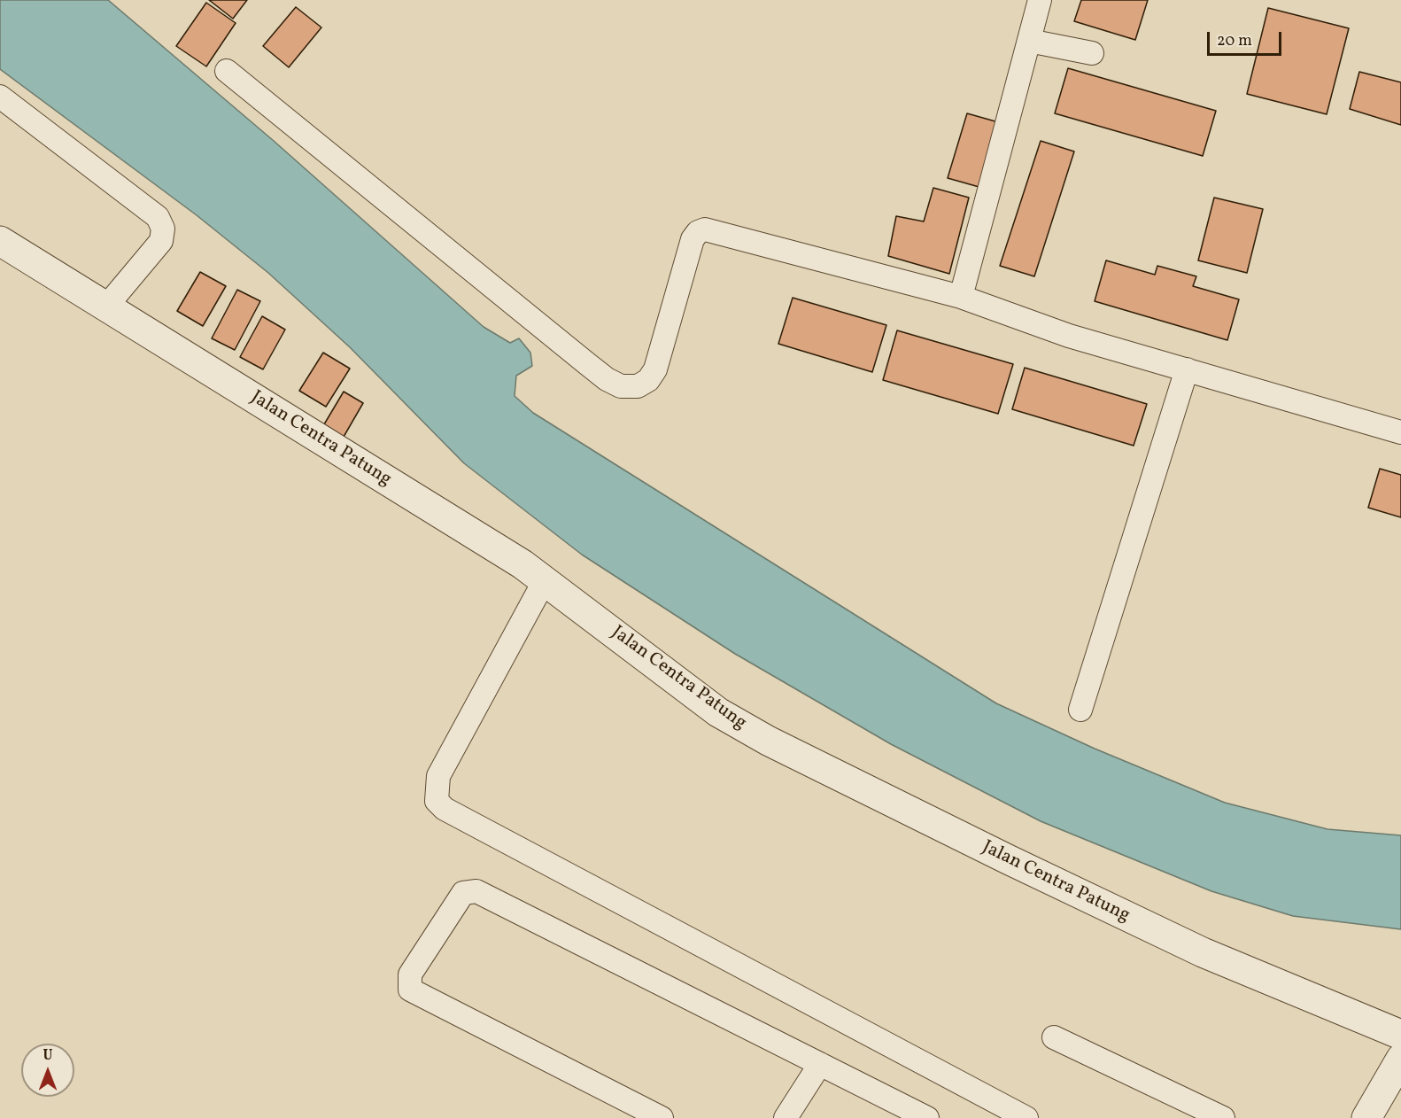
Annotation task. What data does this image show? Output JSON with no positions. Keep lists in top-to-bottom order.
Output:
{
  "streets": {
    "street": ["Jalan Centra Patung"]
  },
  "scale_bar": "20 m",
  "north": "top"
}
